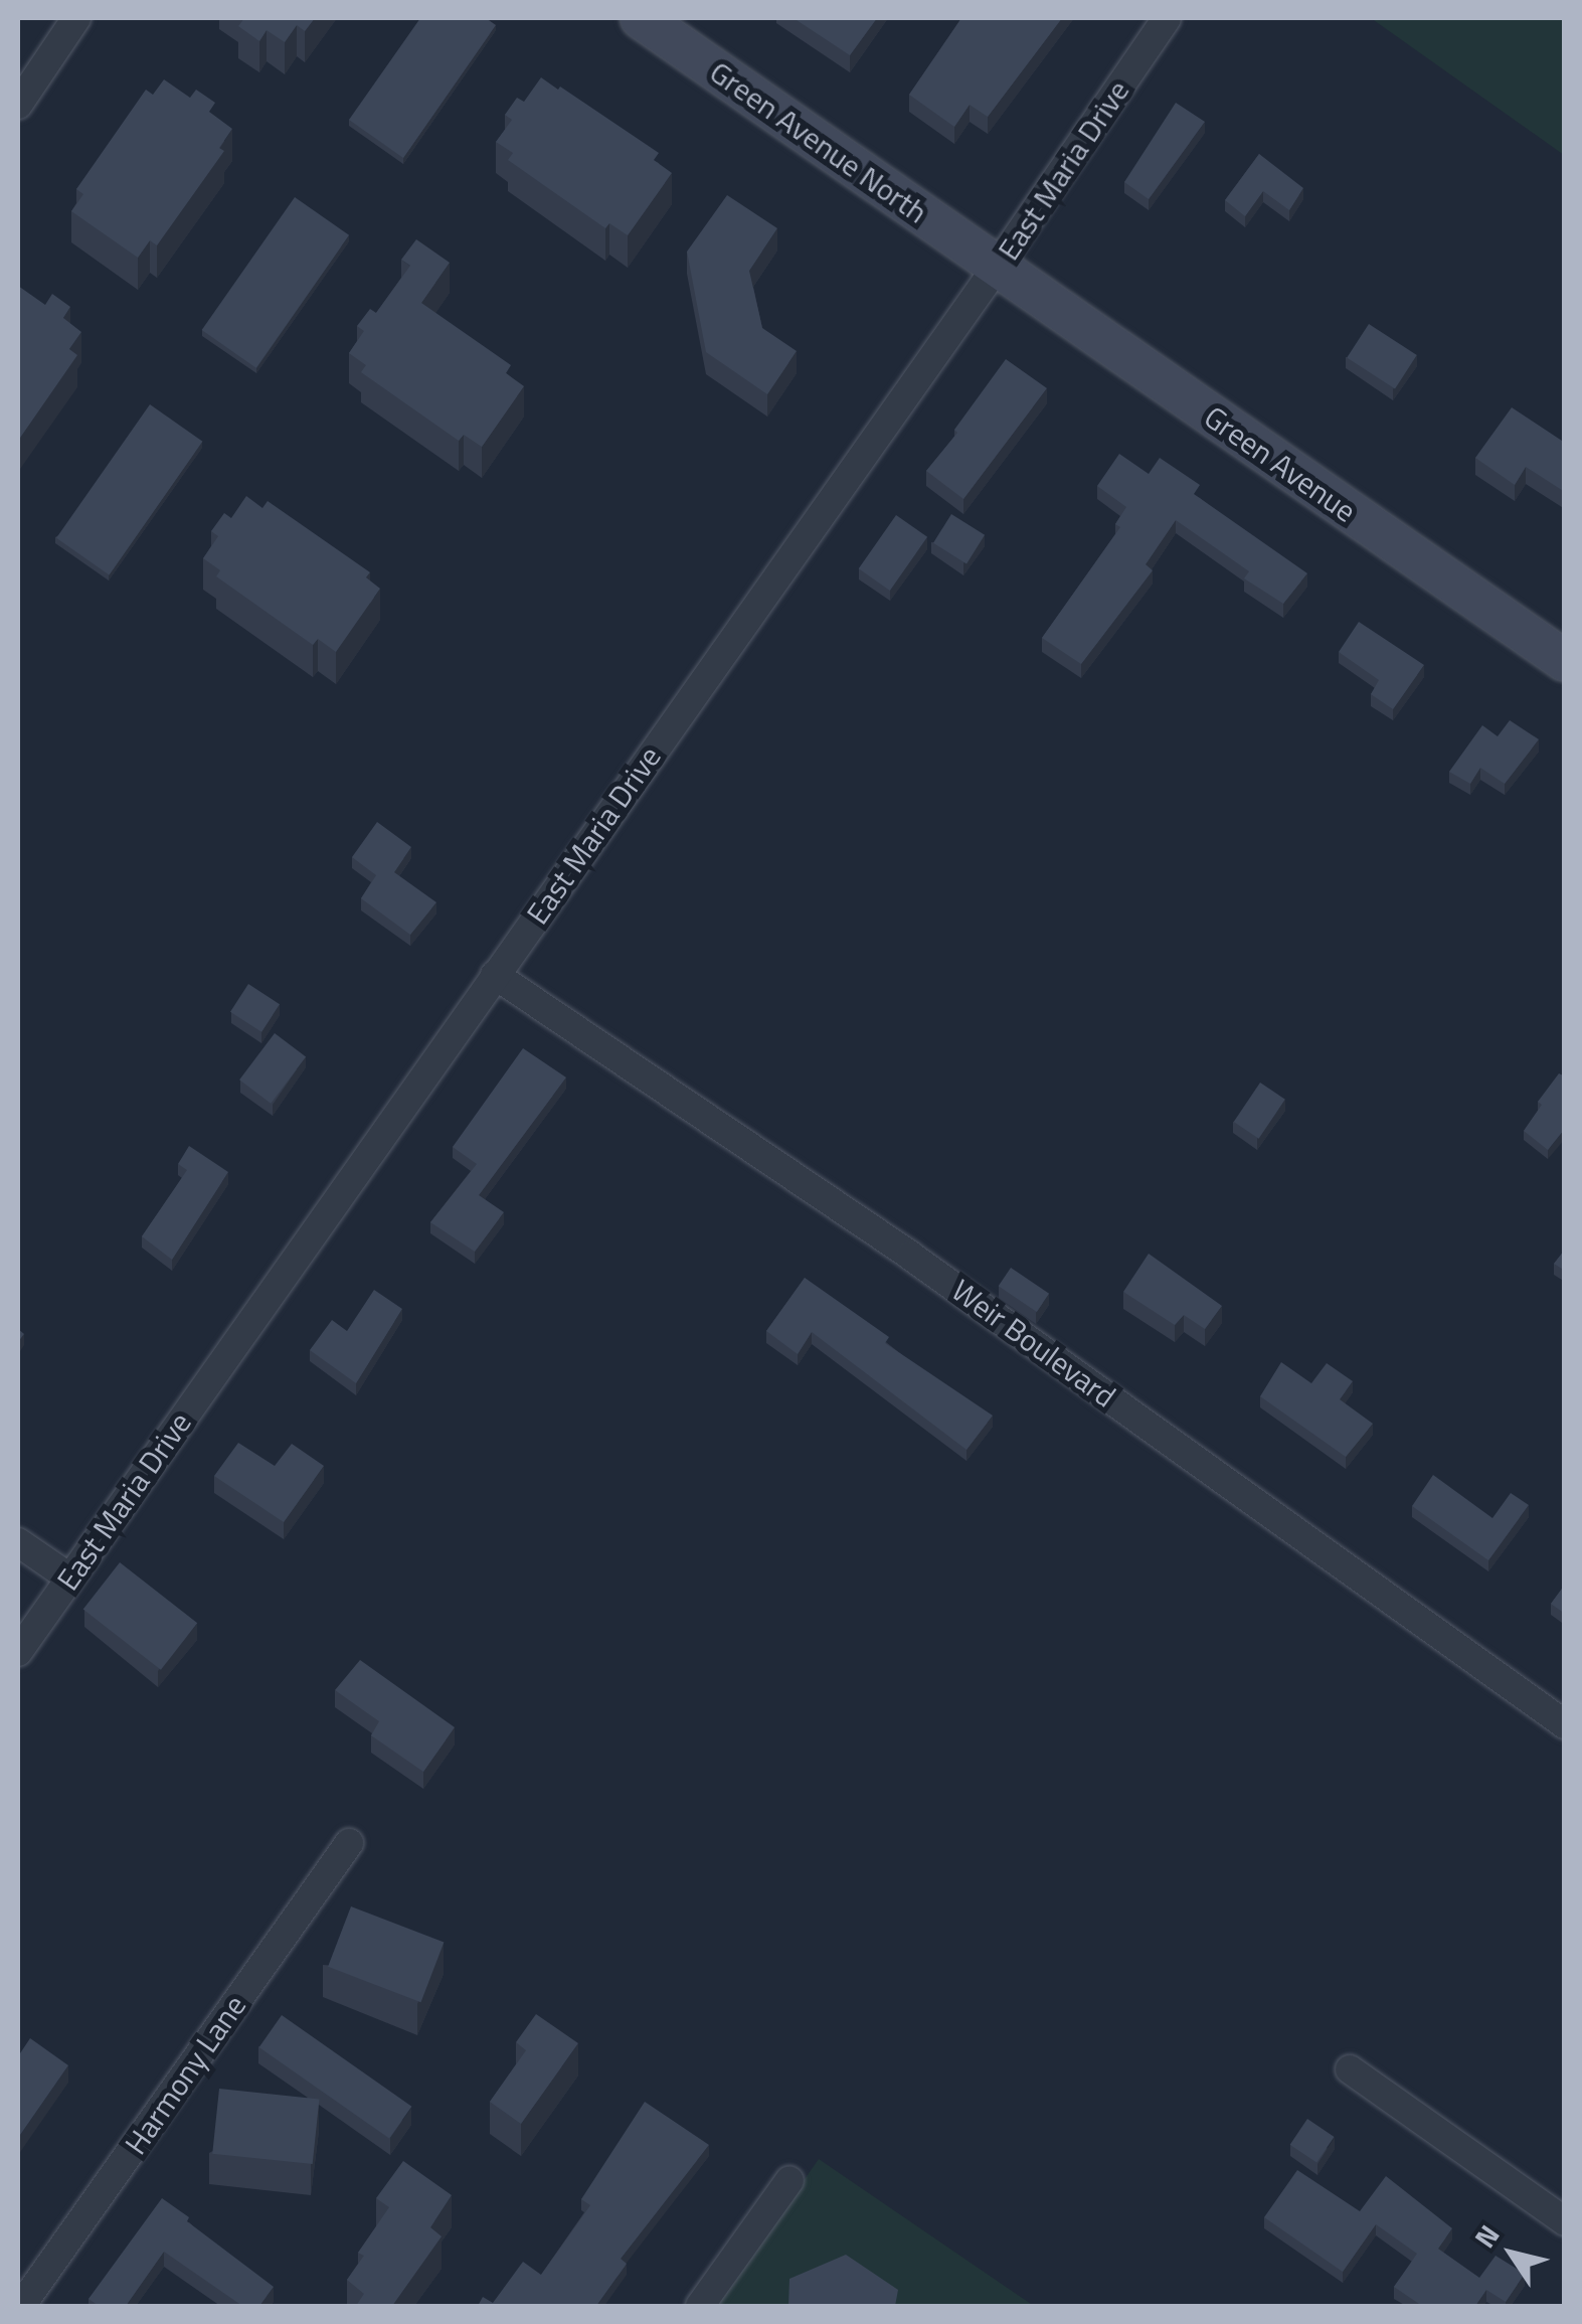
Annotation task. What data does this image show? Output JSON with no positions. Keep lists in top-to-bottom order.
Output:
{
  "streets": {
    "street": [
      "Green Avenue North",
      "East Maria Drive",
      "Green Avenue",
      "Weir Boulevard",
      "Harmony Lane"
    ]
  },
  "crossings": [
    ["Green Avenue North", "East Maria Drive"],
    ["Green Avenue North", "Green Avenue"],
    ["East Maria Drive", "Green Avenue"],
    ["East Maria Drive", "Weir Boulevard"]
  ],
  "north": "top left"
}
